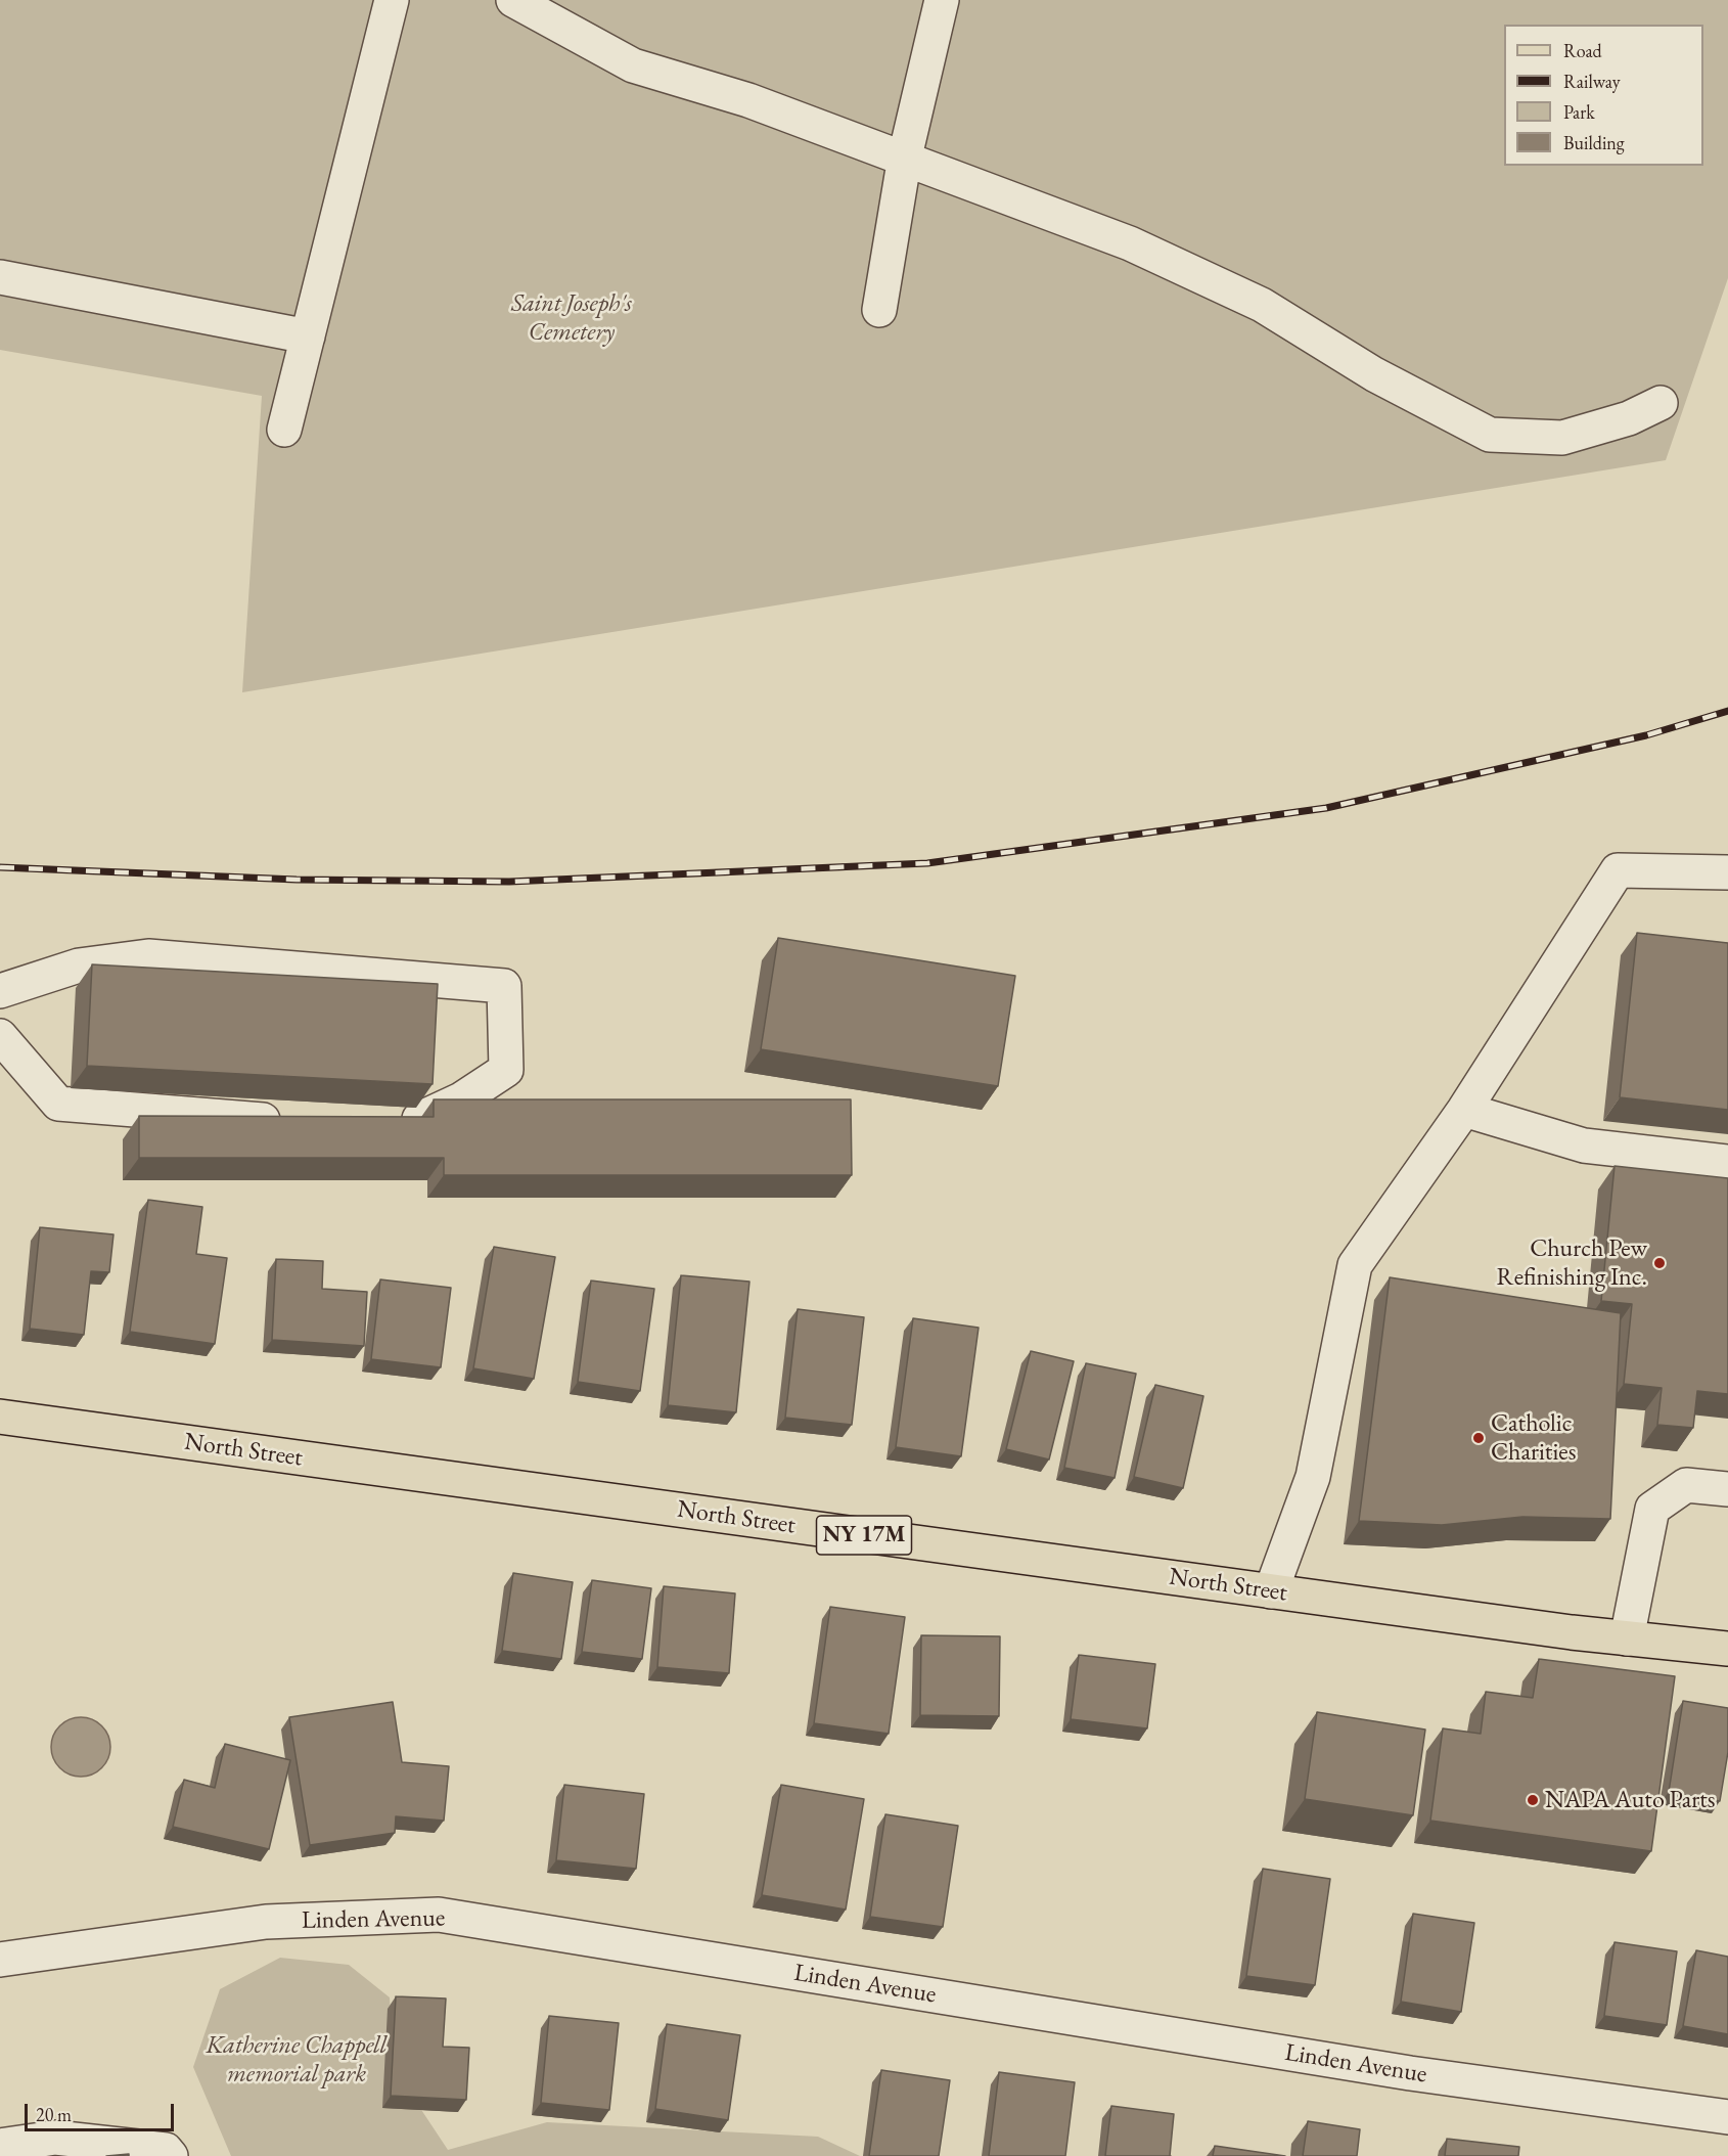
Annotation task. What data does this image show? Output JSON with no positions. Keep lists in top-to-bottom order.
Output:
{
  "streets": {
    "main road": ["North Street", "NY 17M"],
    "street": ["Linden Avenue"]
  },
  "parks": ["Saint Joseph's Cemetery", "Katherine Chappell memorial park"],
  "places": ["Church Pew Refinishing Inc.", "Catholic Charities", "NAPA Auto Parts"],
  "legend": [
    "Road",
    "Railway",
    "Park",
    "Building"
  ],
  "scale_bar": "20 m"
}
